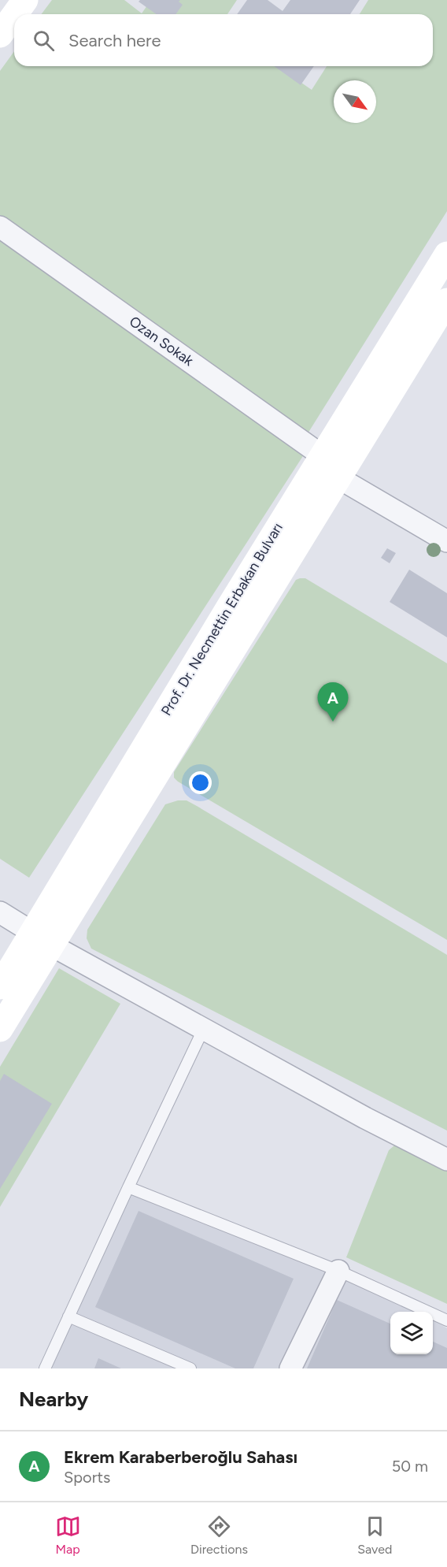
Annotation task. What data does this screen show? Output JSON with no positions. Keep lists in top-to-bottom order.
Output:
{
  "streets": {
    "main road": ["Prof. Dr. Necmettin Erbakan Bulvarı"],
    "street": ["Ozan Sokak"]
  },
  "crossings": [
    ["Ozan Sokak", "Prof. Dr. Necmettin Erbakan Bulvarı"]
  ],
  "north": "bottom right",
  "page": {
    "search": "Search here",
    "pins": "A",
    "heading": "Nearby",
    "list": [
      {
        "mark": "A",
        "name": "Ekrem Karaberberoğlu Sahası",
        "note": "Sports",
        "value": "50 m"
      }
    ],
    "nav": ["Map", "Directions", "Saved"]
  }
}
